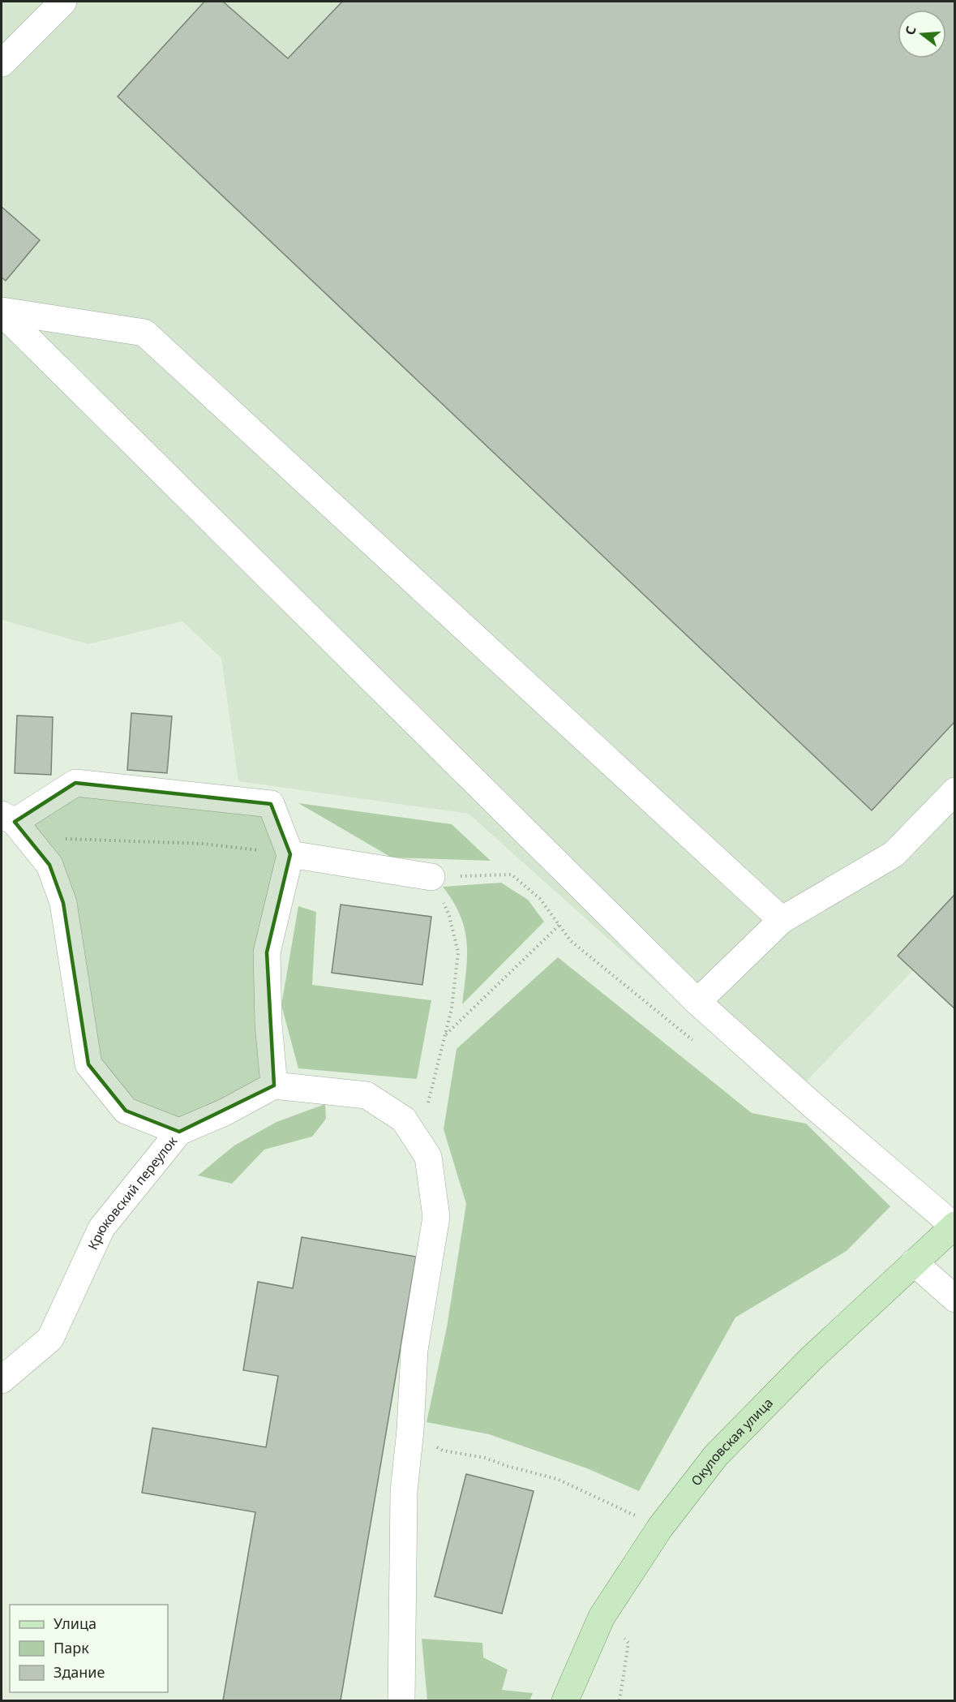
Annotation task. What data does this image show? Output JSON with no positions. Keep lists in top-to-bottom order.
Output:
{
  "streets": {
    "main road": ["Окуловская улица"],
    "street": ["Крюковский переулок"]
  },
  "legend": ["Улица", "Парк", "Здание"],
  "north": "left"
}
